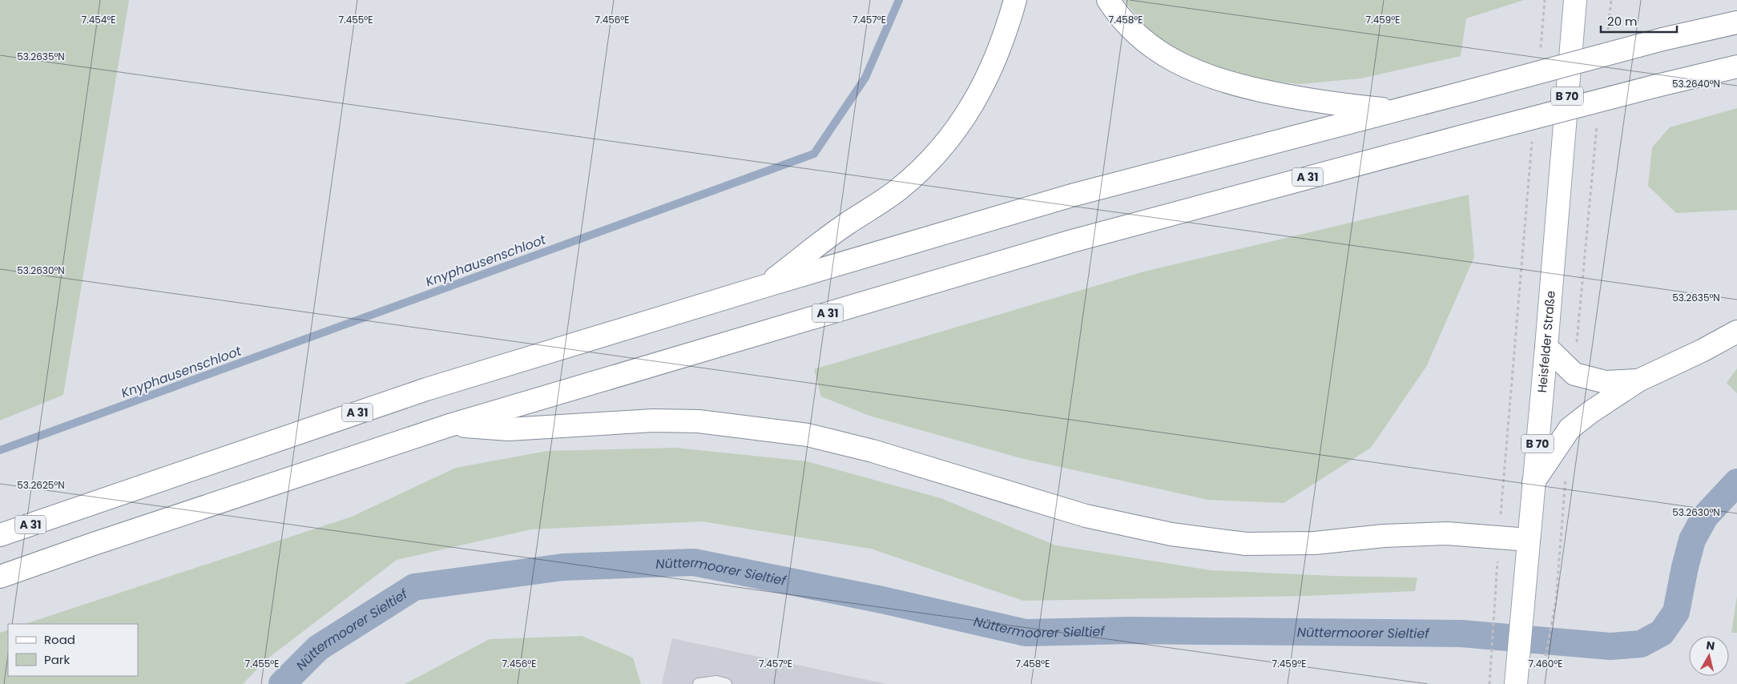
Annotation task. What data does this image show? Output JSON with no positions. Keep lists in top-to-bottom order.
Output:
{
  "streets": {
    "main road": ["B 70", "A 31", "Heisfelder Straße"]
  },
  "water": ["Knyphausenschloot", "Nüttermoorer Sieltief"],
  "legend": ["Road", "Park"],
  "scale_bar": "20 m",
  "north": "top",
  "coordinates": [
    "7.454°E",
    "7.455°E",
    "7.456°E",
    "7.457°E",
    "7.458°E",
    "7.459°E",
    "53.2635°N",
    "53.2640°N",
    "53.2630°N",
    "53.2625°N",
    "7.460°E"
  ]
}
